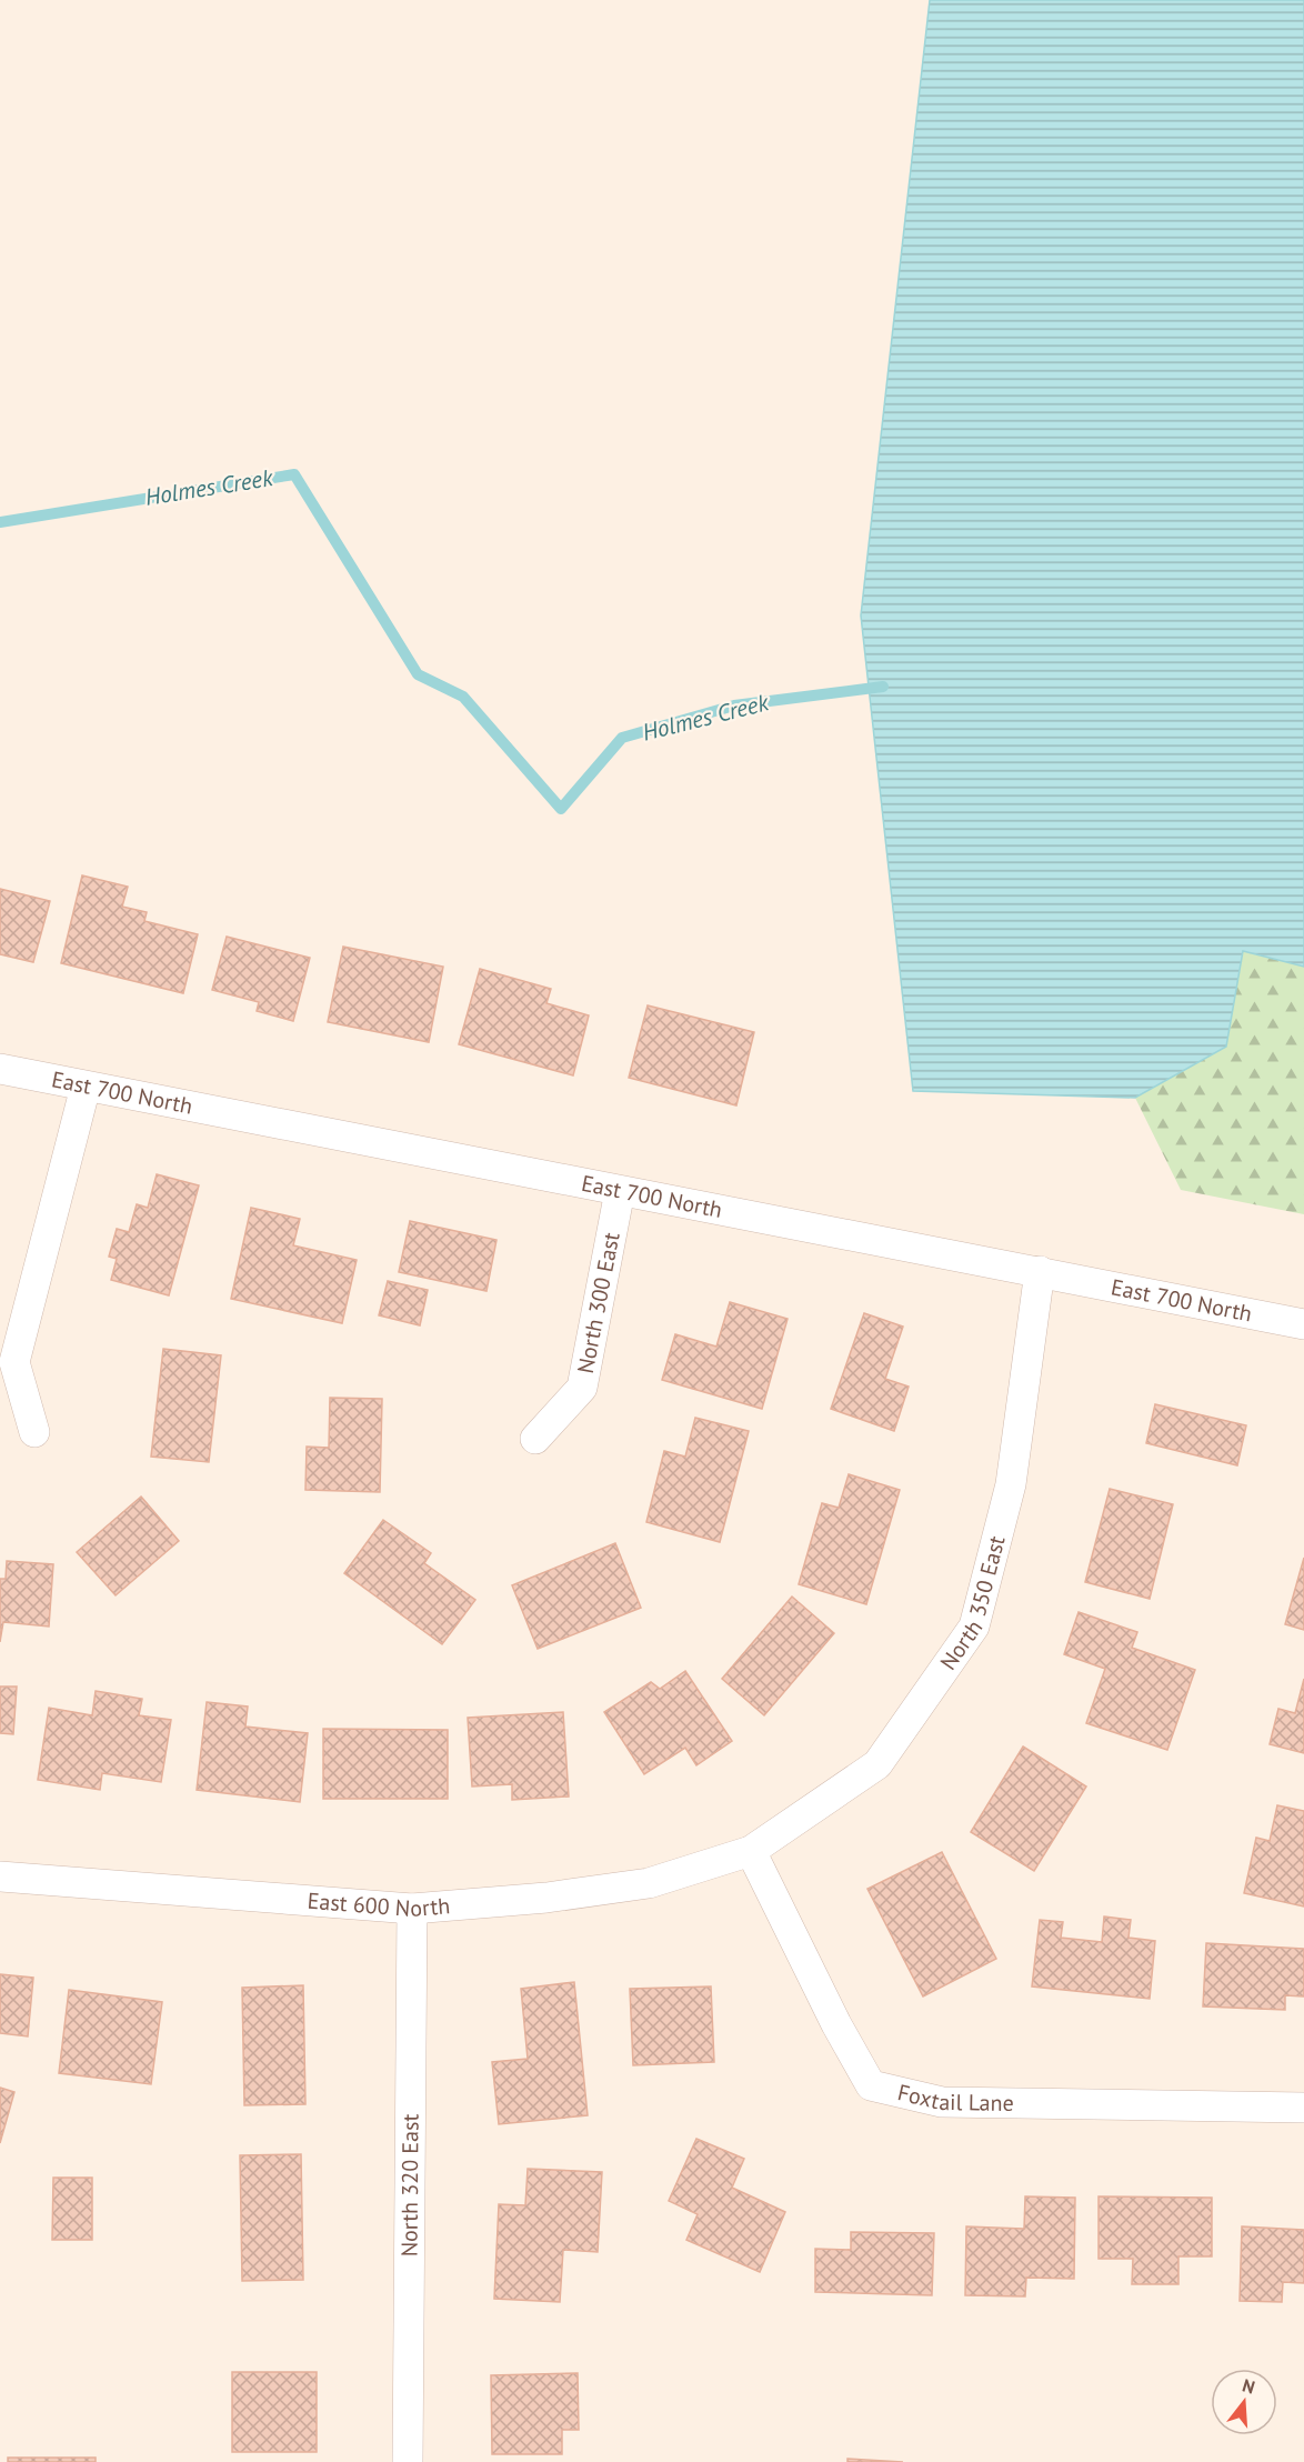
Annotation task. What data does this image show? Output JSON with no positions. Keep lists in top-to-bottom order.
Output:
{
  "streets": {
    "street": [
      "East 700 North",
      "North 300 East",
      "North 350 East",
      "East 600 North",
      "Foxtail Lane",
      "North 320 East"
    ]
  },
  "crossings": [
    ["East 700 North", "North 300 East"],
    ["East 700 North", "North 350 East"],
    ["North 350 East", "East 600 North"],
    ["North 350 East", "Foxtail Lane"],
    ["East 600 North", "Foxtail Lane"],
    ["East 600 North", "North 320 East"]
  ],
  "water": ["Holmes Creek"],
  "north": "top"
}
